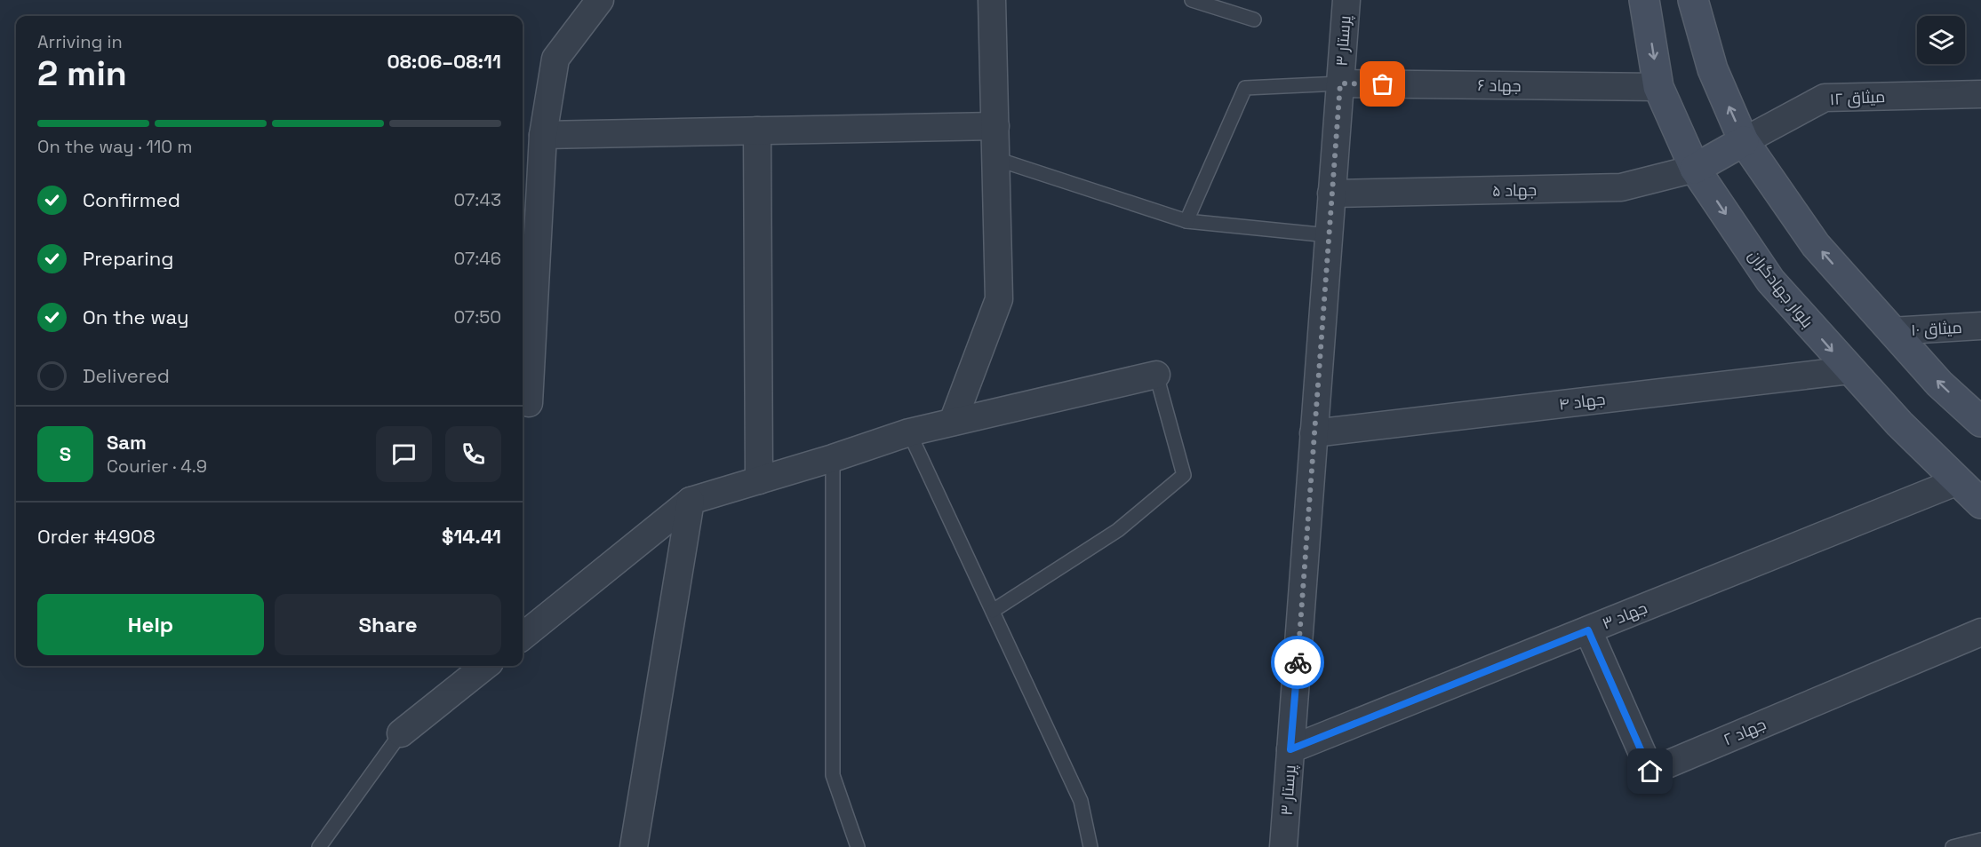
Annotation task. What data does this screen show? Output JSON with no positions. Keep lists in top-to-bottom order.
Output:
{
  "streets": {
    "main road": ["بلوار جهادگران"],
    "street": [
      "پرستار ۳",
      "جهاد ۶",
      "میثاق ۱۲",
      "جهاد ۵",
      "میثاق ۱۰",
      "جهاد ۴",
      "جهاد ۳",
      "جهاد ۲"
    ]
  },
  "crossings": [
    ["پرستار ۳", "جهاد ۶"],
    ["پرستار ۳", "جهاد ۵"],
    ["پرستار ۳", "جهاد ۴"],
    ["پرستار ۳", "جهاد ۳"],
    ["جهاد ۶", "بلوار جهادگران"],
    ["جهاد ۵", "بلوار جهادگران"],
    ["بلوار جهادگران", "جهاد ۴"],
    ["بلوار جهادگران", "جهاد ۳"],
    ["جهاد ۳", "جهاد ۲"]
  ],
  "page": {
    "heading": ["2 min", "Arriving in", "08:06–08:11"],
    "panel": [
      "Sam",
      "Courier · 4.9",
      "Order #4908",
      "$14.41"
    ],
    "bar": "On the way · 110 m",
    "list": [
      ["Confirmed", "07:43"],
      ["Preparing", "07:46"],
      ["On the way", "07:50"],
      "Delivered"
    ],
    "round": "S",
    "buttons": ["Help", "Share"]
  }
}
